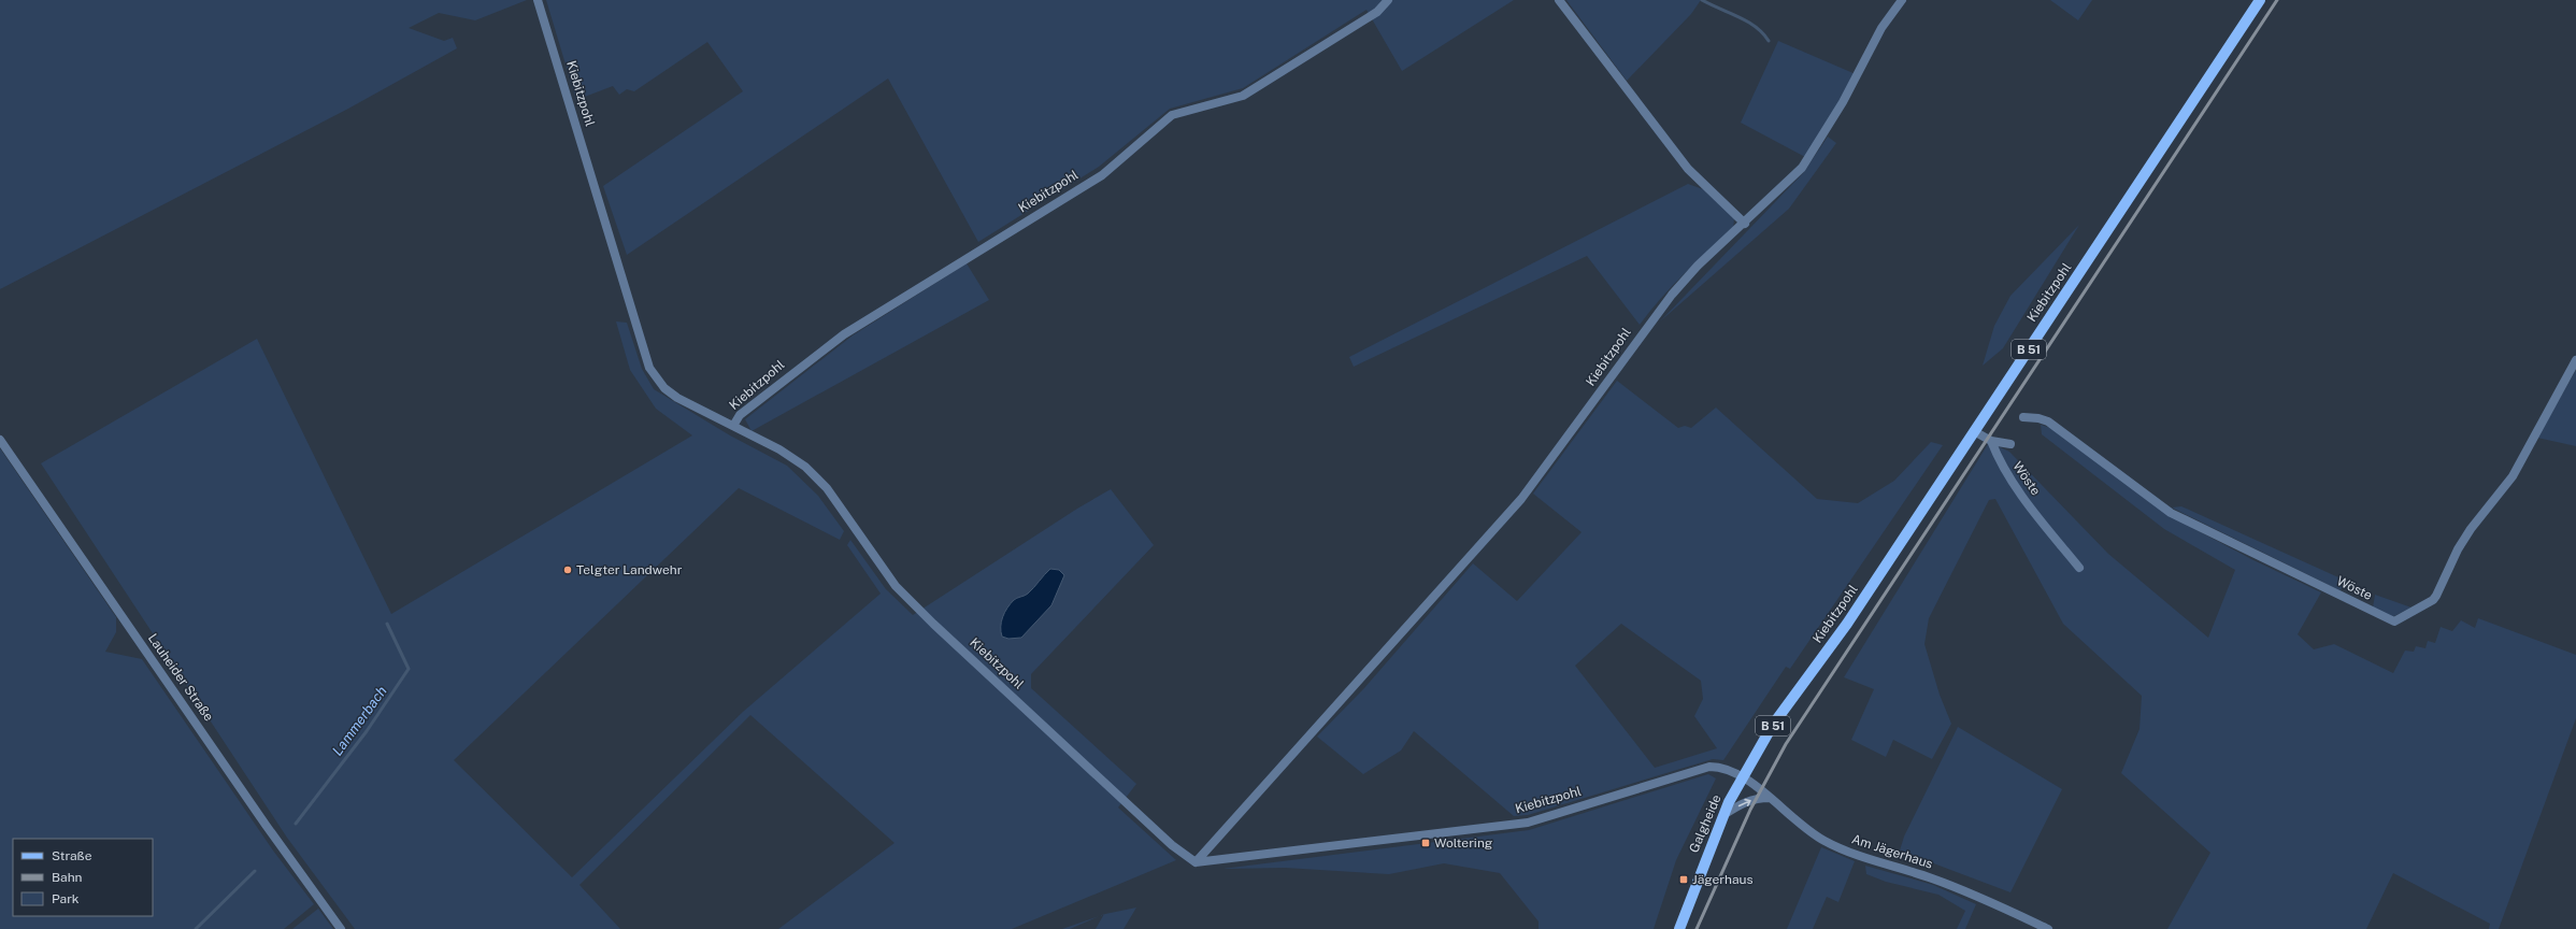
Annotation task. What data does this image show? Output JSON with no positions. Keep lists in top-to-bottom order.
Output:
{
  "streets": {
    "main road": ["Kiebitzpohl", "B 51", "Galgheide"],
    "street": ["Wöste", "Lauheider Straße", "Am Jägerhaus"]
  },
  "crossings": [
    ["Kiebitzpohl", "Wöste"],
    ["Kiebitzpohl", "Galgheide"],
    ["Kiebitzpohl", "Am Jägerhaus"],
    ["Galgheide", "Am Jägerhaus"]
  ],
  "water": ["Lammerbach"],
  "places": {
    "other": ["Telgter Landwehr"],
    "transit": ["Woltering", "Jägerhaus"]
  },
  "legend": ["Straße", "Bahn", "Park"]
}
